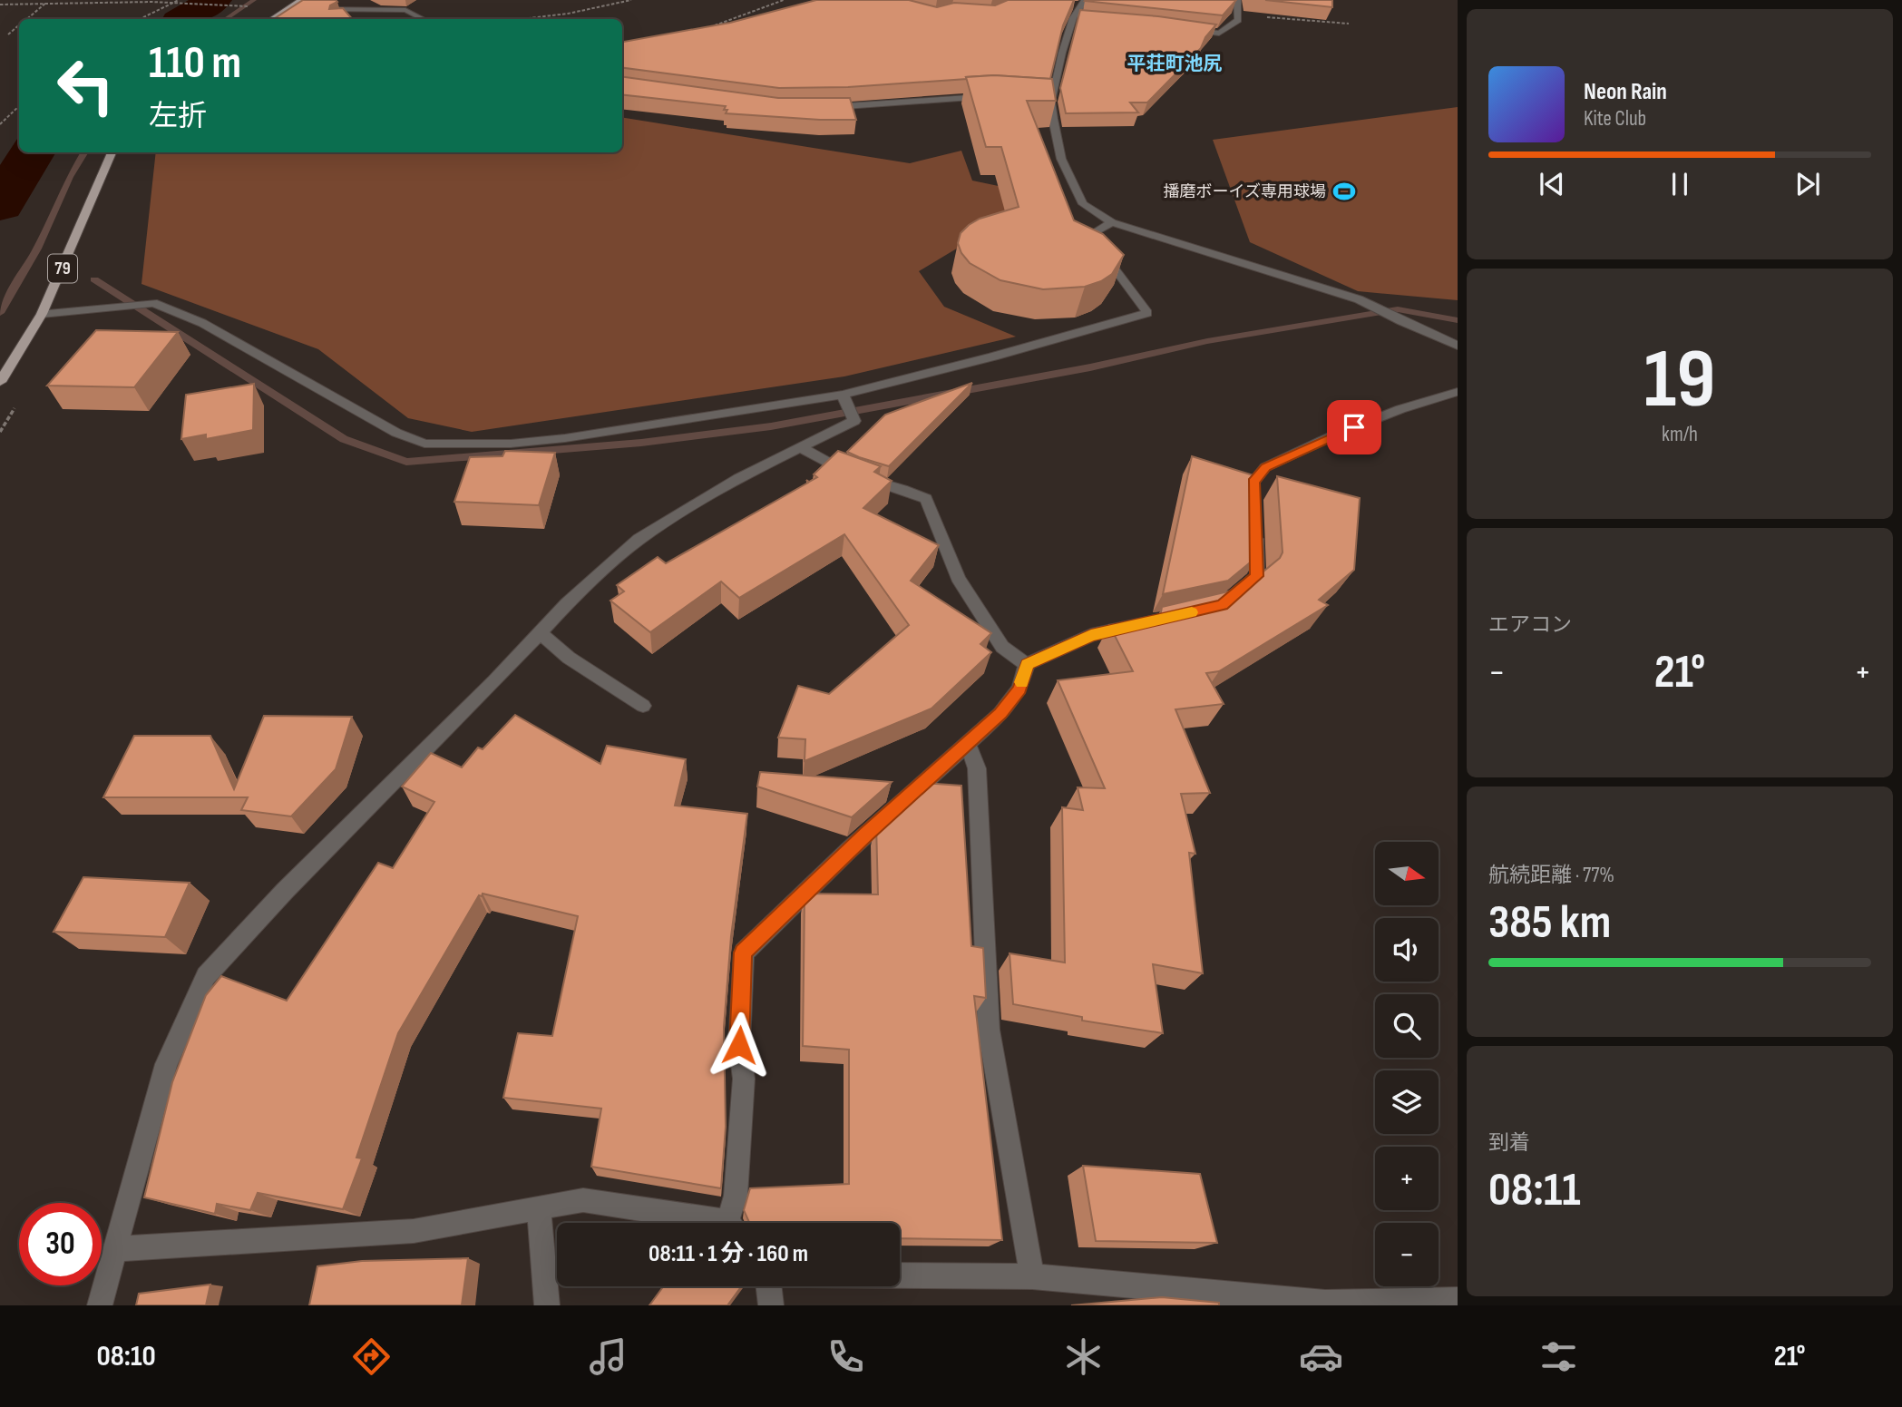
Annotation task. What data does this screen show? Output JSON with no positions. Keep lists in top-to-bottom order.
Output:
{
  "streets": {
    "main road": ["79"]
  },
  "districts": ["平荘町池尻"],
  "places": {
    "sports": ["播磨ボーイズ専用球場"]
  },
  "north": "right",
  "page": {
    "turn": ["110 m", "左折"],
    "song": ["Neon Rain", "Kite Club"],
    "tile": [
      ["19", "km/h"],
      "エアコン",
      ["航続距離 · 77%", "385 km"],
      ["到着", "08:11"]
    ],
    "heat": ["−", "21°", "+"],
    "map_buttons": ["+", "−"],
    "limit": "30",
    "trip": "08:11 · 1 分 · 160 m",
    "tabs": ["08:10", "21°"]
  }
}
